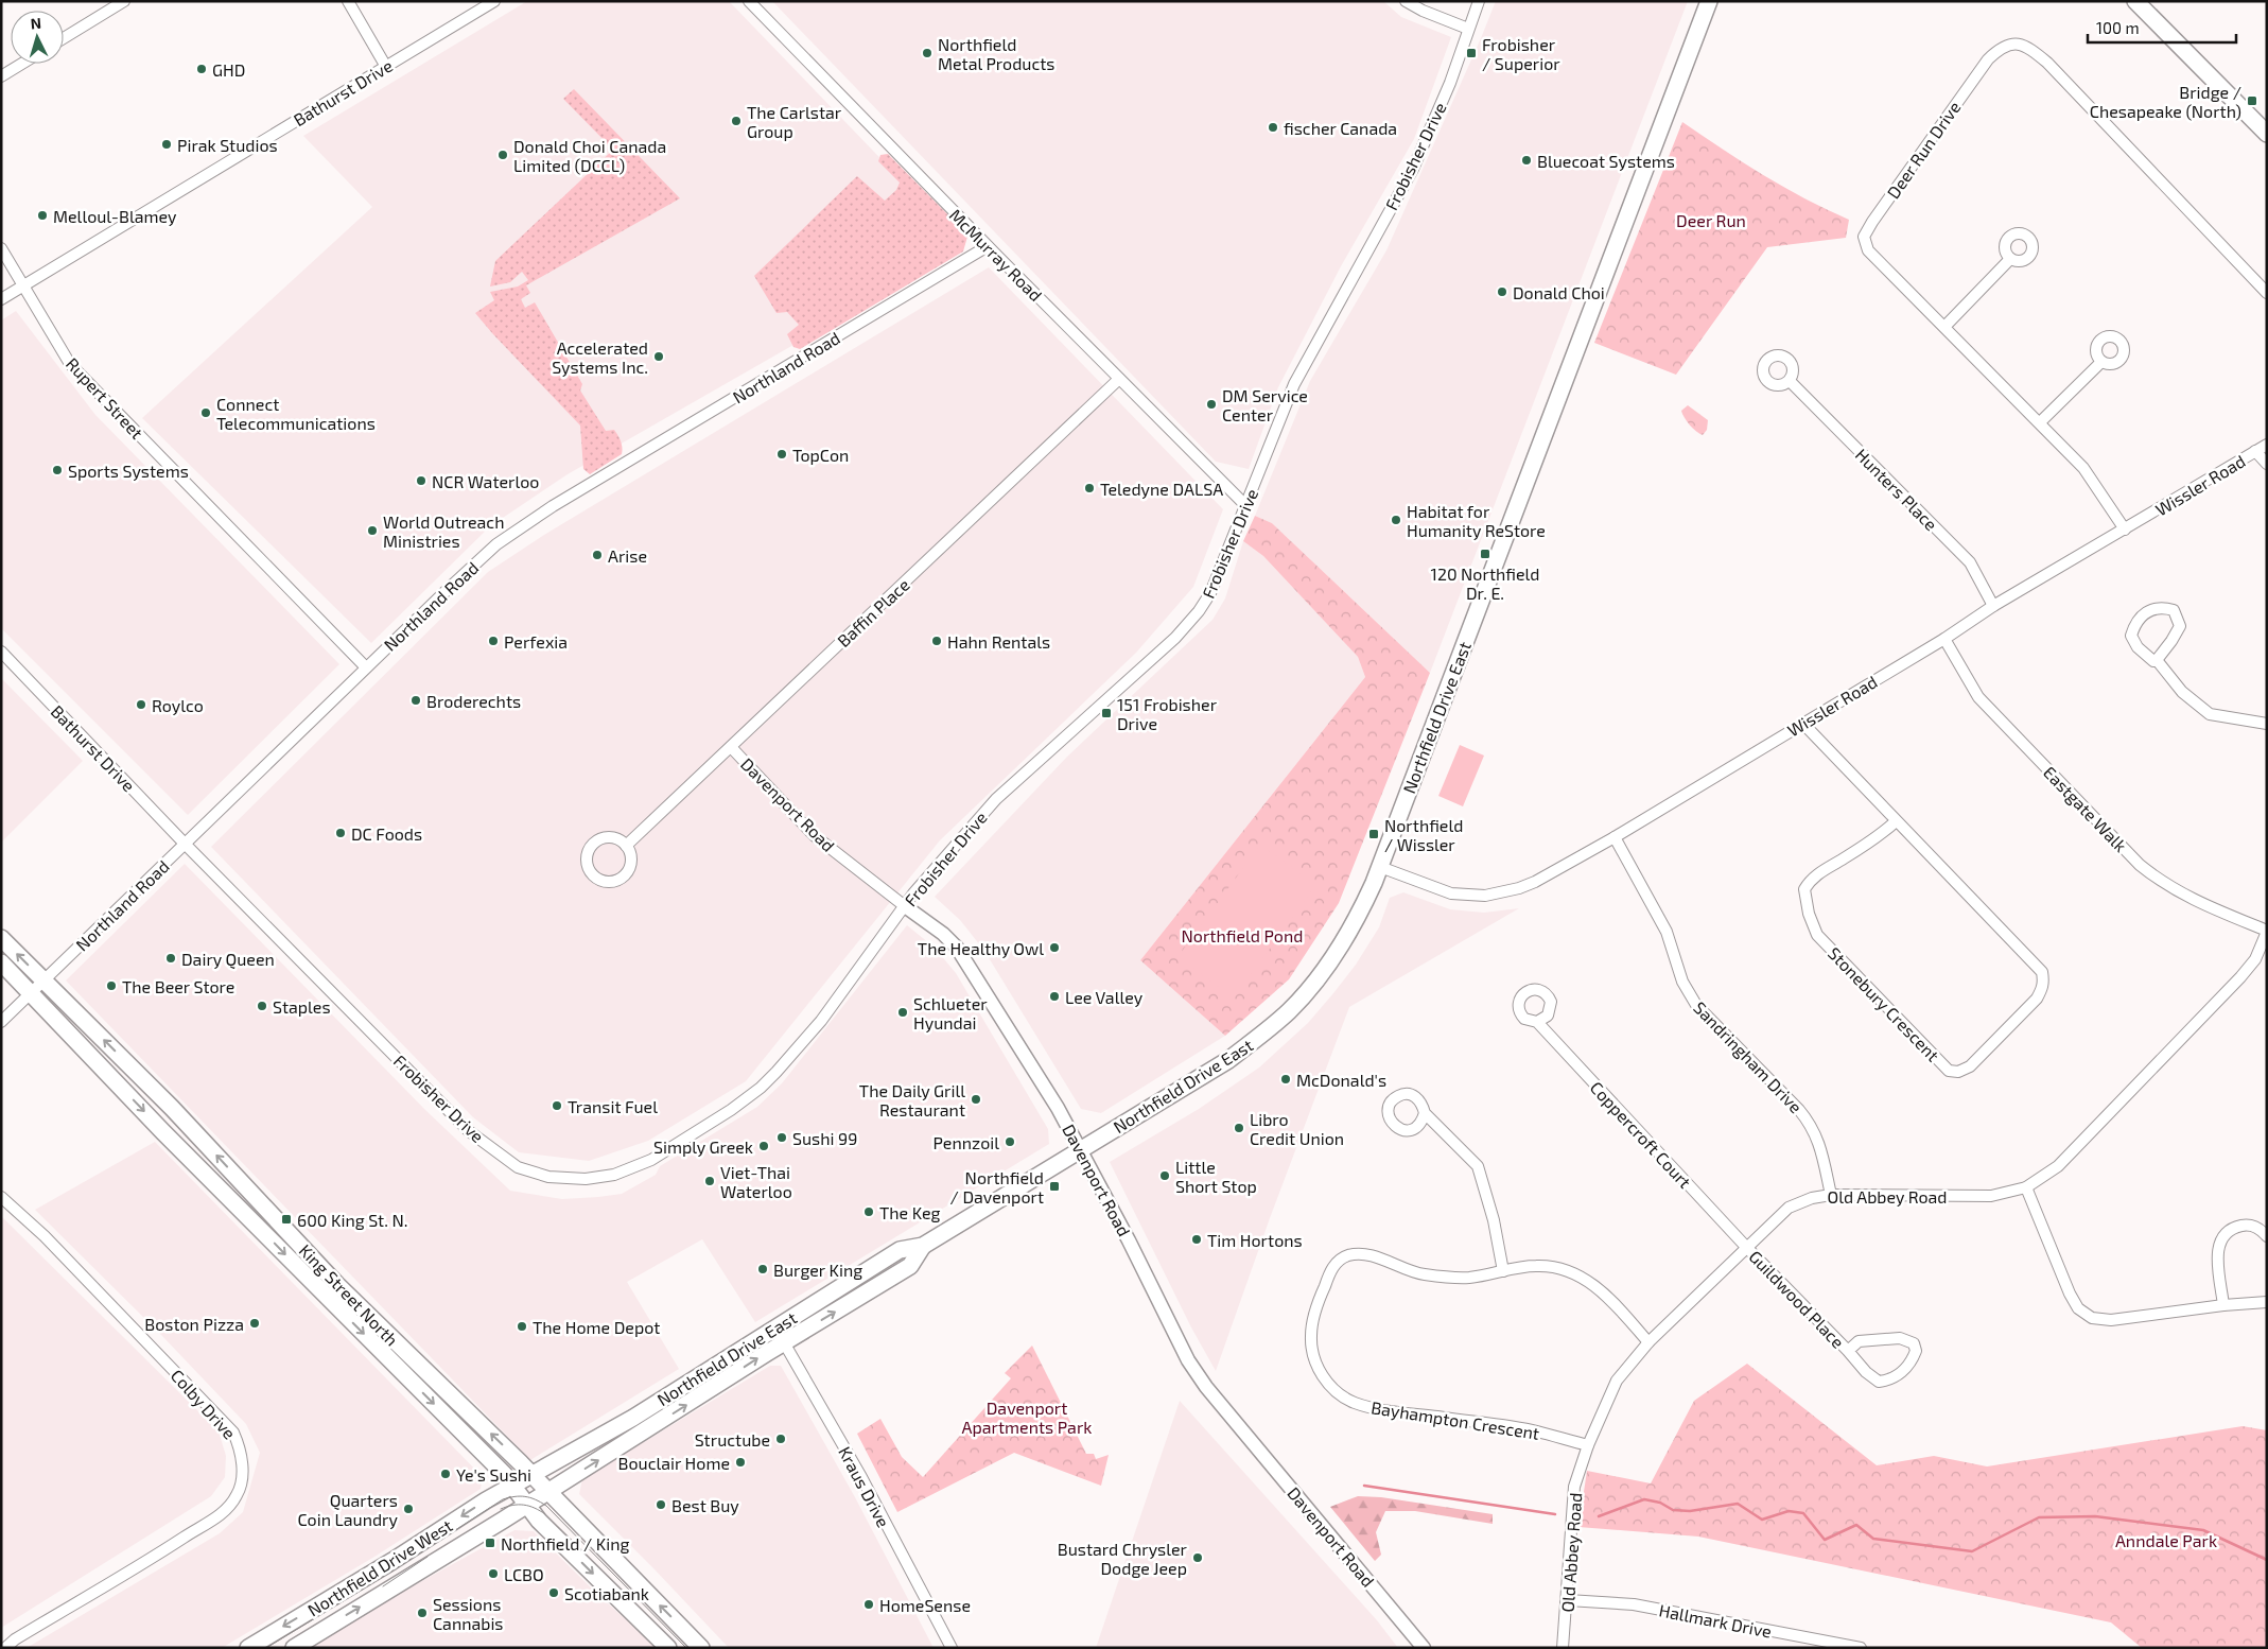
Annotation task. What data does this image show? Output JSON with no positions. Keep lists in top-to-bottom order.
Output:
{
  "streets": {
    "main road": ["Northfield Drive East", "King Street North", "Northfield Drive West"],
    "street": [
      "Bathurst Drive",
      "Deer Run Drive",
      "Frobisher Drive",
      "McMurray Road",
      "Northland Road",
      "Rupert Street",
      "Wissler Road",
      "Hunters Place",
      "Baffin Place",
      "Davenport Road",
      "Eastgate Walk",
      "Stonebury Crescent",
      "Sandringham Drive",
      "Coppercroft Court",
      "Old Abbey Road",
      "Guildwood Place",
      "Colby Drive",
      "Bayhampton Crescent",
      "Kraus Drive",
      "Hallmark Drive"
    ]
  },
  "crossings": [
    ["Bathurst Drive", "Frobisher Drive"],
    ["Bathurst Drive", "Northland Road"],
    ["Bathurst Drive", "Rupert Street"],
    ["Deer Run Drive", "Wissler Road"],
    ["Frobisher Drive", "McMurray Road"],
    ["Frobisher Drive", "Northland Road"],
    ["Frobisher Drive", "Davenport Road"],
    ["McMurray Road", "Northland Road"],
    ["McMurray Road", "Baffin Place"],
    ["Northland Road", "Rupert Street"],
    ["Northland Road", "King Street North"],
    ["Wissler Road", "Hunters Place"],
    ["Wissler Road", "Northfield Drive East"],
    ["Wissler Road", "Eastgate Walk"],
    ["Wissler Road", "Stonebury Crescent"],
    ["Wissler Road", "Sandringham Drive"],
    ["Baffin Place", "Davenport Road"],
    ["Northfield Drive East", "Davenport Road"],
    ["Northfield Drive East", "King Street North"],
    ["Northfield Drive East", "Kraus Drive"],
    ["Northfield Drive East", "Northfield Drive West"],
    ["Eastgate Walk", "Old Abbey Road"],
    ["Sandringham Drive", "Old Abbey Road"],
    ["Coppercroft Court", "Old Abbey Road"],
    ["Coppercroft Court", "Guildwood Place"],
    ["Old Abbey Road", "Guildwood Place"],
    ["Old Abbey Road", "Bayhampton Crescent"],
    ["Old Abbey Road", "Hallmark Drive"],
    ["King Street North", "Northfield Drive West"]
  ],
  "parks": [
    "Deer Run",
    "Northfield Pond",
    "Davenport Apartments Park",
    "Anndale Park"
  ],
  "places": {
    "other": [
      "Northfield Metal Products",
      "GHD",
      "The Carlstar Group",
      "fischer Canada",
      "Pirak Studios",
      "Donald Choi Canada Limited (DCCL)",
      "Bluecoat Systems",
      "Melloul-Blamey",
      "Donald Choi",
      "Accelerated Systems Inc.",
      "DM Service Center",
      "Connect Telecommunications",
      "TopCon",
      "Sports Systems",
      "NCR Waterloo",
      "Teledyne DALSA",
      "Habitat for Humanity ReStore",
      "World Outreach Ministries",
      "Arise",
      "Perfexia",
      "Hahn Rentals",
      "Broderechts",
      "Roylco",
      "DC Foods",
      "The Healthy Owl",
      "Dairy Queen",
      "The Beer Store",
      "Lee Valley",
      "Staples",
      "Schlueter Hyundai",
      "McDonald's",
      "The Daily Grill Restaurant",
      "Transit Fuel",
      "Libro Credit Union",
      "Sushi 99",
      "Pennzoil",
      "Simply Greek",
      "Little Short Stop",
      "Viet-Thai Waterloo",
      "The Keg",
      "Tim Hortons",
      "Burger King",
      "Boston Pizza",
      "The Home Depot",
      "Structube",
      "Bouclair Home",
      "Ye's Sushi",
      "Best Buy",
      "Quarters Coin Laundry",
      "Bustard Chrysler Dodge Jeep",
      "LCBO",
      "Scotiabank",
      "HomeSense",
      "Sessions Cannabis"
    ],
    "transit": [
      "Frobisher / Superior",
      "Bridge / Chesapeake (North)",
      "120 Northfield Dr. E.",
      "151 Frobisher Drive",
      "Northfield / Wissler",
      "Northfield / Davenport",
      "600 King St. N.",
      "Northfield / King"
    ]
  },
  "scale_bar": "100 m",
  "north": "top"
}
